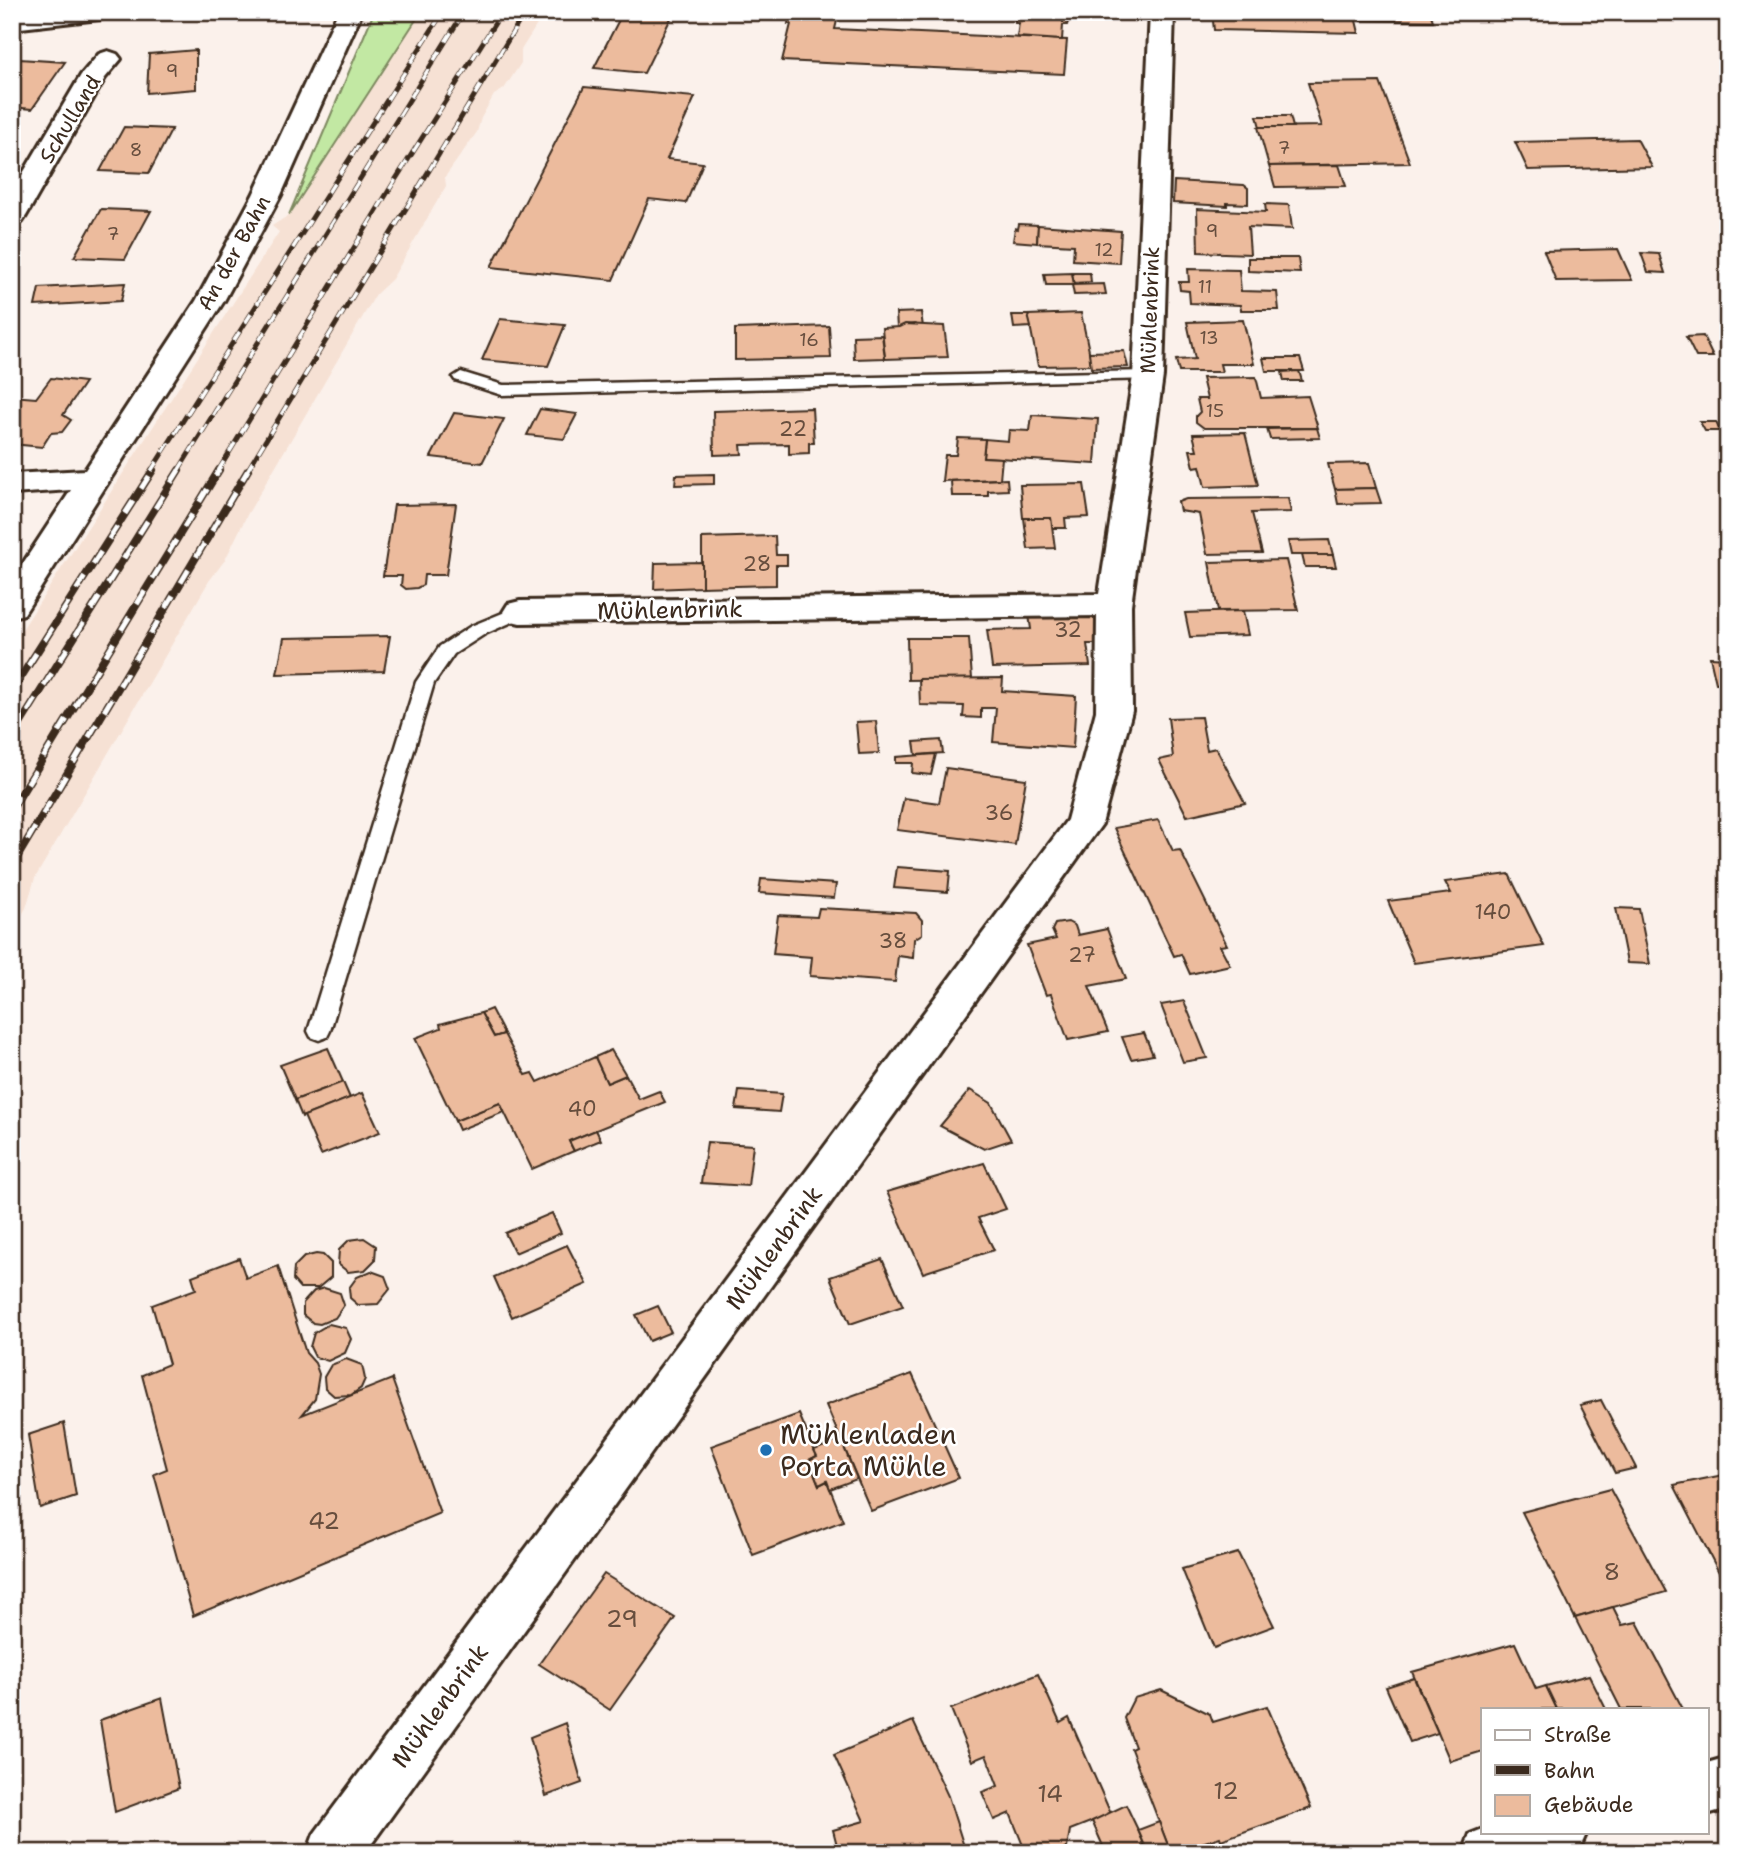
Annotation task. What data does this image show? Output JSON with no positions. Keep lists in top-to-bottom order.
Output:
{
  "streets": {
    "street": ["Schulland", "An der Bahn", "Mühlenbrink"]
  },
  "places": ["Mühlenladen Porta Mühle"],
  "house_numbers": [
    "9",
    "7",
    "8",
    "9",
    "7",
    "12",
    "11",
    "13",
    "16",
    "15",
    "22",
    "28",
    "32",
    "36",
    "140",
    "38",
    "27",
    "40",
    "42",
    "8",
    "29",
    "12",
    "14"
  ],
  "legend": ["Straße", "Bahn", "Gebäude"]
}
